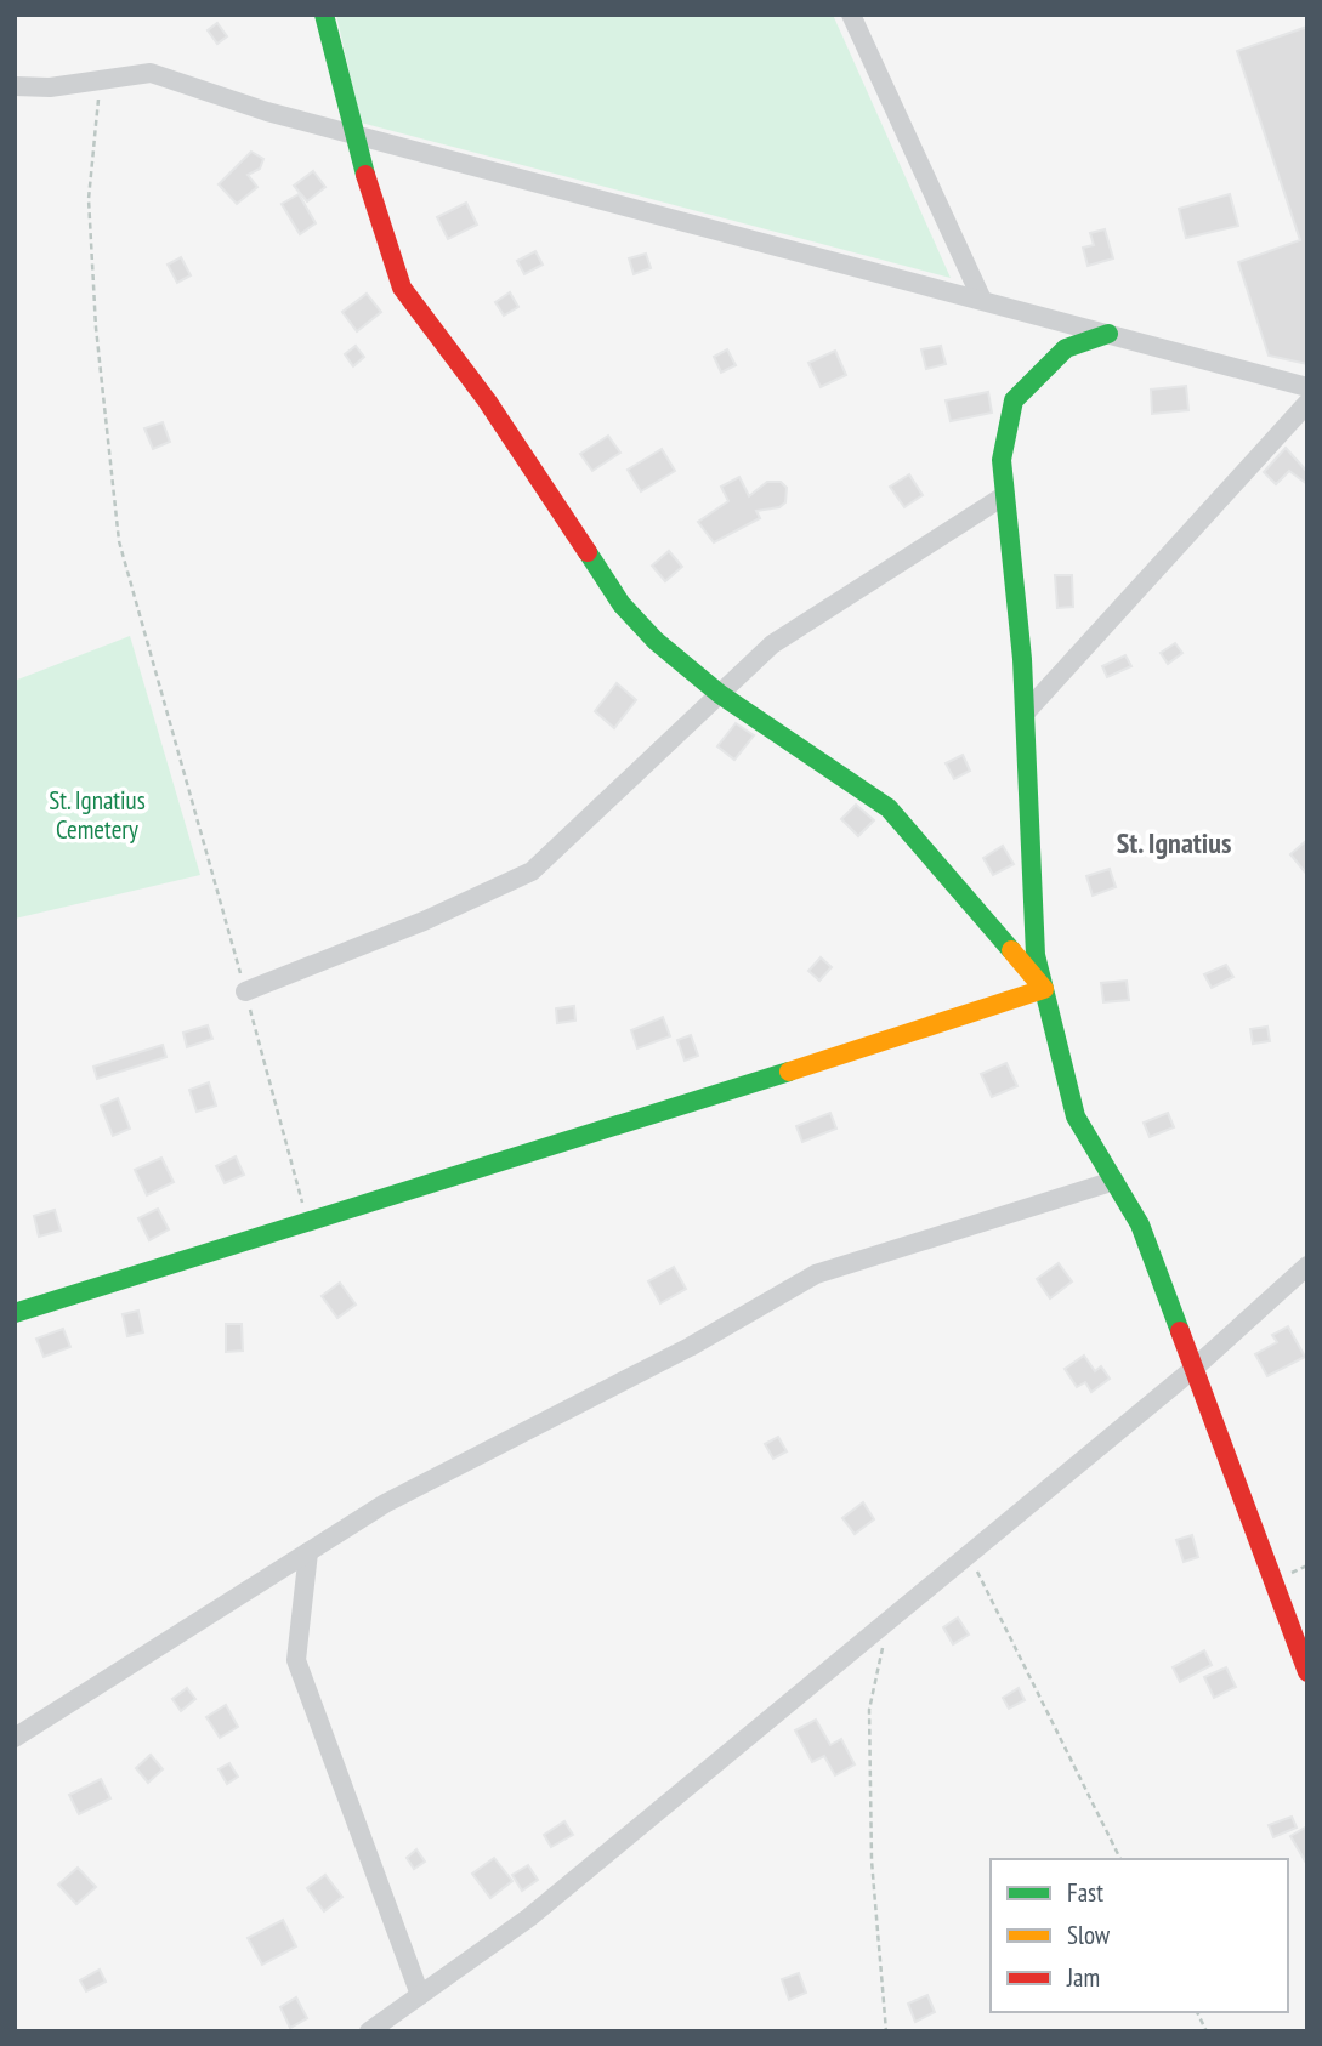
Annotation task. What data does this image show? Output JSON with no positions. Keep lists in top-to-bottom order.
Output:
{
  "districts": ["St. Ignatius"],
  "parks": ["St. Ignatius Cemetery"],
  "legend": ["Fast", "Slow", "Jam"]
}
